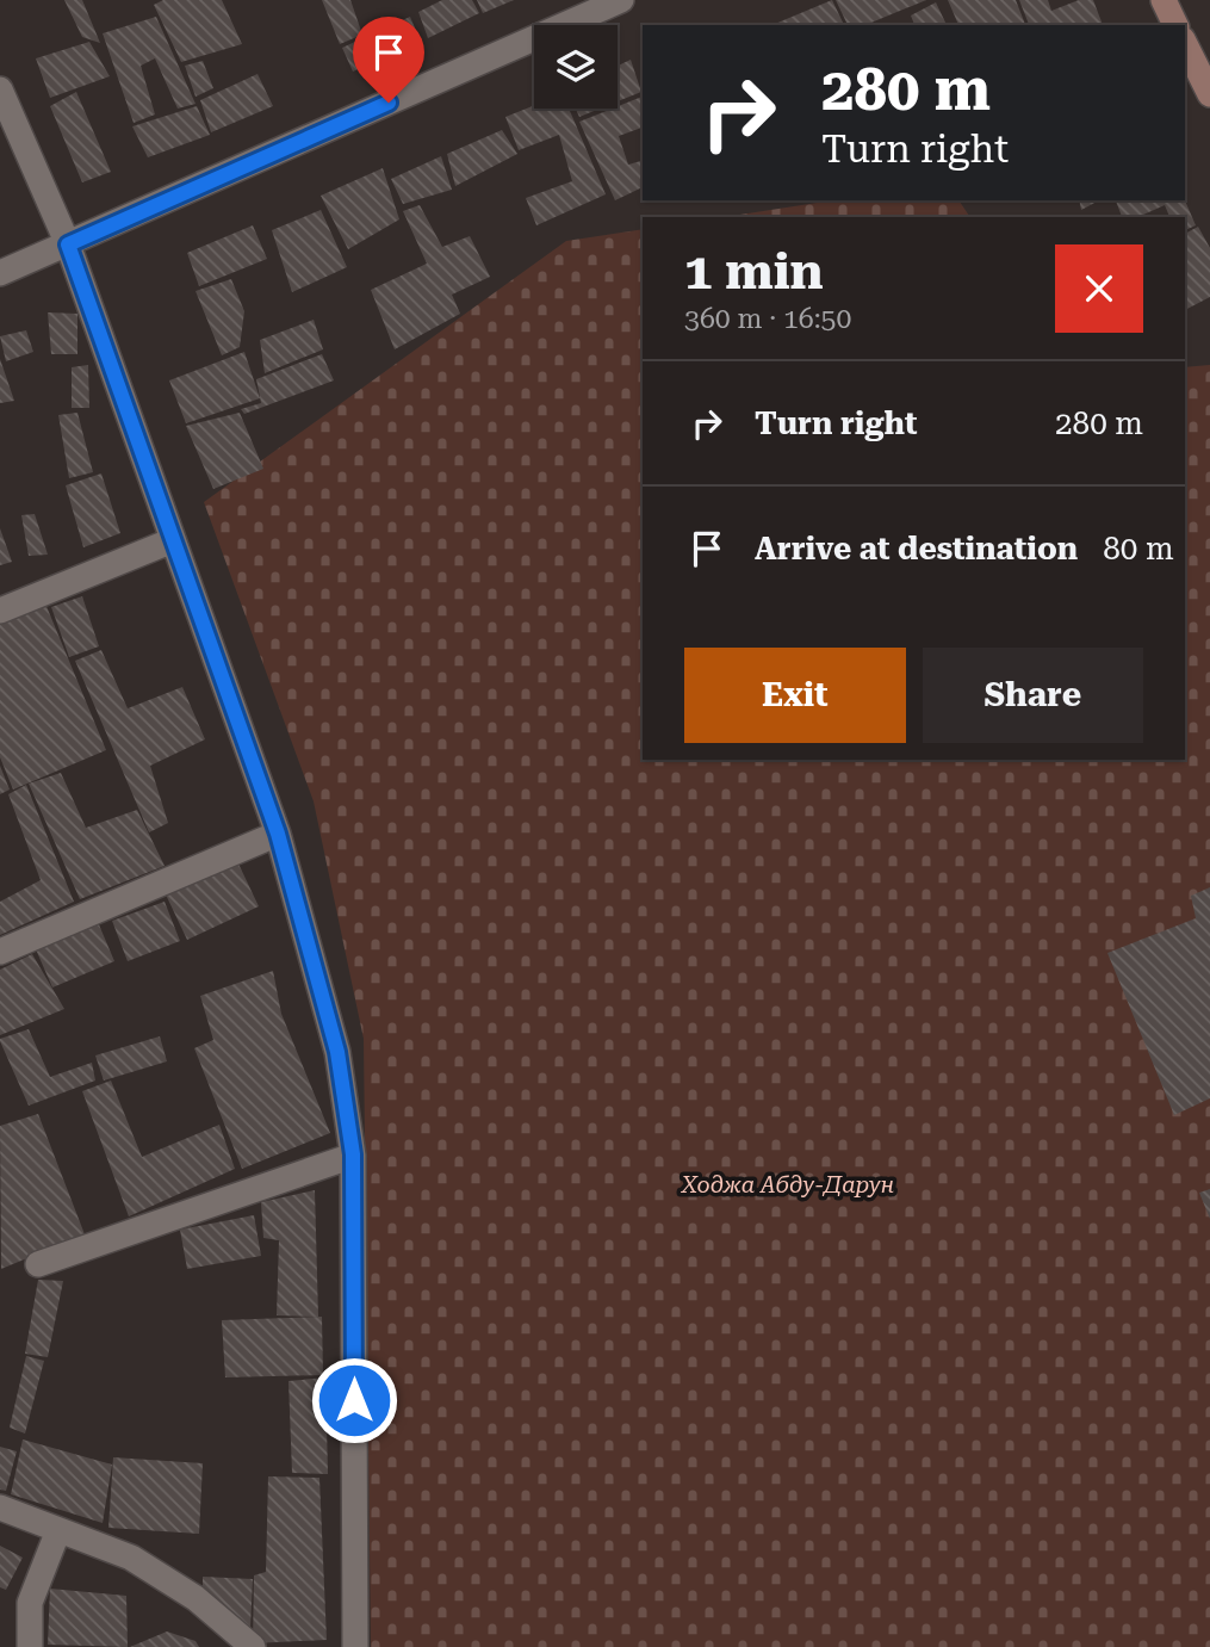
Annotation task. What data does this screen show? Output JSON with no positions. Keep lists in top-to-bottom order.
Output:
{
  "parks": ["Ходжа Абду-Дарун"],
  "page": {
    "turn": ["280 m", "Turn right"],
    "heading": ["1 min", "360 m · 16:50"],
    "list": [
      {
        "name": "Turn right",
        "value": "280 m"
      },
      {
        "name": "Arrive at destination",
        "value": "80 m"
      }
    ],
    "buttons": ["Exit", "Share"]
  }
}
